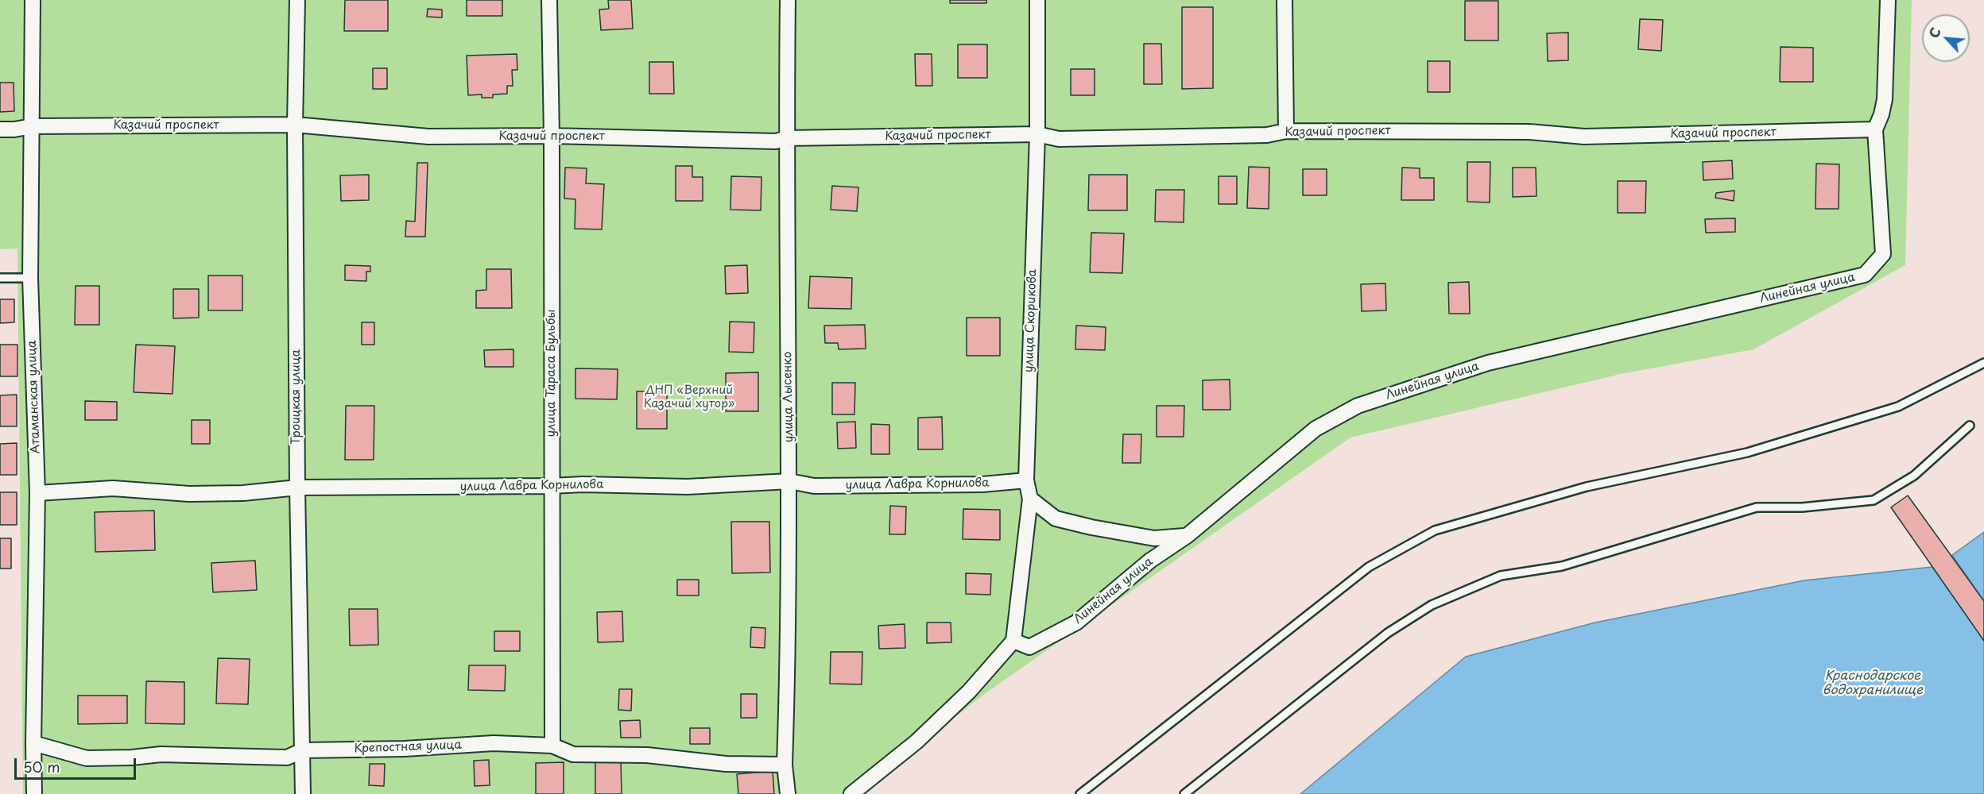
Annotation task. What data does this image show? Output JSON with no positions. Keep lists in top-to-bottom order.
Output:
{
  "streets": {
    "street": [
      "Казачий проспект",
      "Линейная улица",
      "улица Скорикова",
      "улица Тараса Бульбы",
      "Атаманская улица",
      "Троицкая улица",
      "улица Лысенко",
      "улица Лавра Корнилова",
      "Крепостная улица"
    ]
  },
  "crossings": [
    ["Казачий проспект", "Линейная улица"],
    ["Казачий проспект", "улица Скорикова"],
    ["Казачий проспект", "улица Тараса Бульбы"],
    ["Казачий проспект", "Атаманская улица"],
    ["Казачий проспект", "Троицкая улица"],
    ["Казачий проспект", "улица Лысенко"],
    ["Линейная улица", "улица Скорикова"],
    ["улица Скорикова", "улица Лавра Корнилова"],
    ["улица Тараса Бульбы", "улица Лавра Корнилова"],
    ["улица Тараса Бульбы", "Крепостная улица"],
    ["Атаманская улица", "улица Лавра Корнилова"],
    ["Атаманская улица", "Крепостная улица"],
    ["Троицкая улица", "улица Лавра Корнилова"],
    ["Троицкая улица", "Крепостная улица"],
    ["улица Лысенко", "улица Лавра Корнилова"],
    ["улица Лысенко", "Крепостная улица"]
  ],
  "water": ["Краснодарское водохранилище"],
  "parks": ["ДНП «Верхний Казачий хутор»"],
  "scale_bar": "50 m",
  "north": "top left"
}
